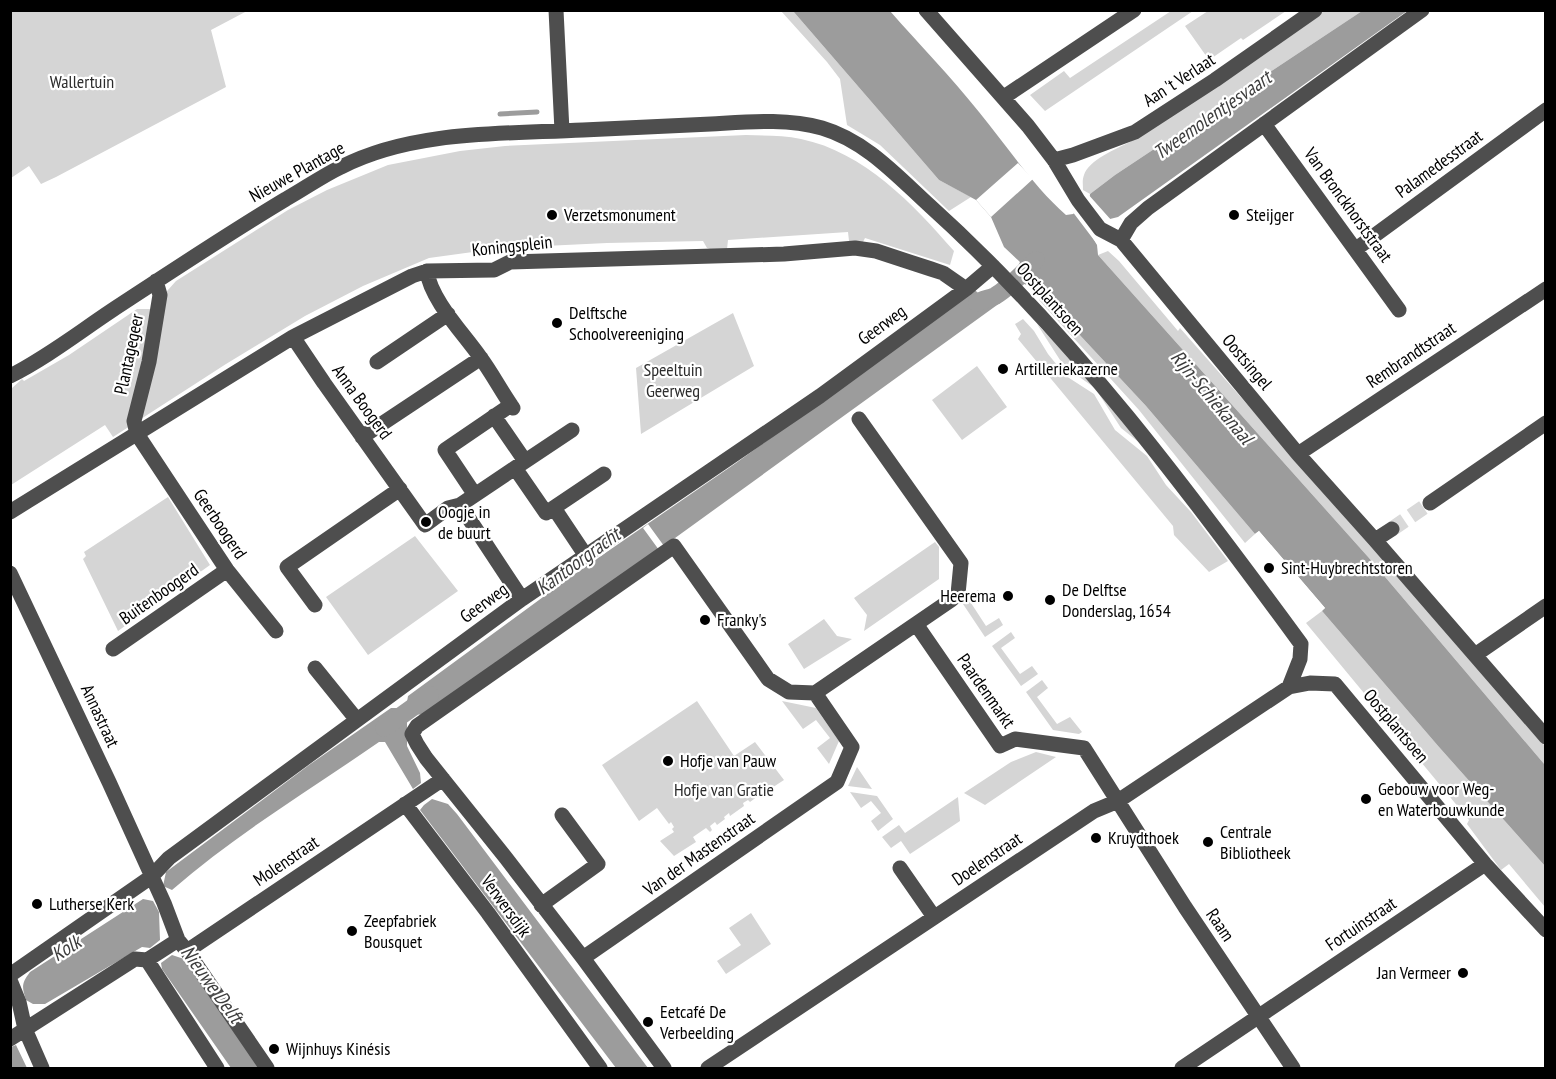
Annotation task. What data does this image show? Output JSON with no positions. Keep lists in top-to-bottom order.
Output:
{
  "streets": {
    "street": [
      "Aan 't Verlaat",
      "Palamedesstraat",
      "Nieuwe Plantage",
      "Van Bronckhorststraat",
      "Koningsplein",
      "Oostplantsoen",
      "Geerweg",
      "Plantagegeer",
      "Rembrandtstraat",
      "Oostsingel",
      "Anna Boogerd",
      "Geerboogerd",
      "Buitenboogerd",
      "Paardenmarkt",
      "Annastraat",
      "Van der Mastenstraat",
      "Doelenstraat",
      "Molenstraat",
      "Verwersdijk",
      "Fortuinstraat",
      "Raam"
    ]
  },
  "crossings": [
    ["Aan 't Verlaat", "Oostsingel"],
    ["Palamedesstraat", "Van Bronckhorststraat"],
    ["Nieuwe Plantage", "Oostplantsoen"],
    ["Nieuwe Plantage", "Plantagegeer"],
    ["Koningsplein", "Geerweg"],
    ["Koningsplein", "Plantagegeer"],
    ["Koningsplein", "Anna Boogerd"],
    ["Koningsplein", "Geerboogerd"],
    ["Oostplantsoen", "Geerweg"],
    ["Oostplantsoen", "Doelenstraat"],
    ["Oostplantsoen", "Fortuinstraat"],
    ["Geerweg", "Annastraat"],
    ["Plantagegeer", "Geerboogerd"],
    ["Rembrandtstraat", "Oostsingel"],
    ["Geerboogerd", "Buitenboogerd"],
    ["Paardenmarkt", "Doelenstraat"],
    ["Paardenmarkt", "Raam"],
    ["Van der Mastenstraat", "Verwersdijk"],
    ["Doelenstraat", "Raam"],
    ["Molenstraat", "Verwersdijk"],
    ["Fortuinstraat", "Raam"]
  ],
  "water": [
    "Tweemolentjesvaart",
    "Rijn-Schiekanaal",
    "Kantoorgracht",
    "Kolk",
    "Nieuwe Delft"
  ],
  "parks": ["Wallertuin", "Speeltuin Geerweg", "Hofje van Gratie"],
  "places": [
    "Verzetsmonument",
    "Steijger",
    "Delftsche Schoolvereeniging",
    "Artilleriekazerne",
    "Oogje in de buurt",
    "Sint-Huybrechtstoren",
    "Heerema",
    "De Delftse Donderslag, 1654",
    "Franky's",
    "Hofje van Pauw",
    "Gebouw voor Weg- en Waterbouwkunde",
    "Kruydthoek",
    "Centrale Bibliotheek",
    "Lutherse Kerk",
    "Zeepfabriek Bousquet",
    "Jan Vermeer",
    "Eetcafé De Verbeelding",
    "Wijnhuys Kinésis"
  ]
}
